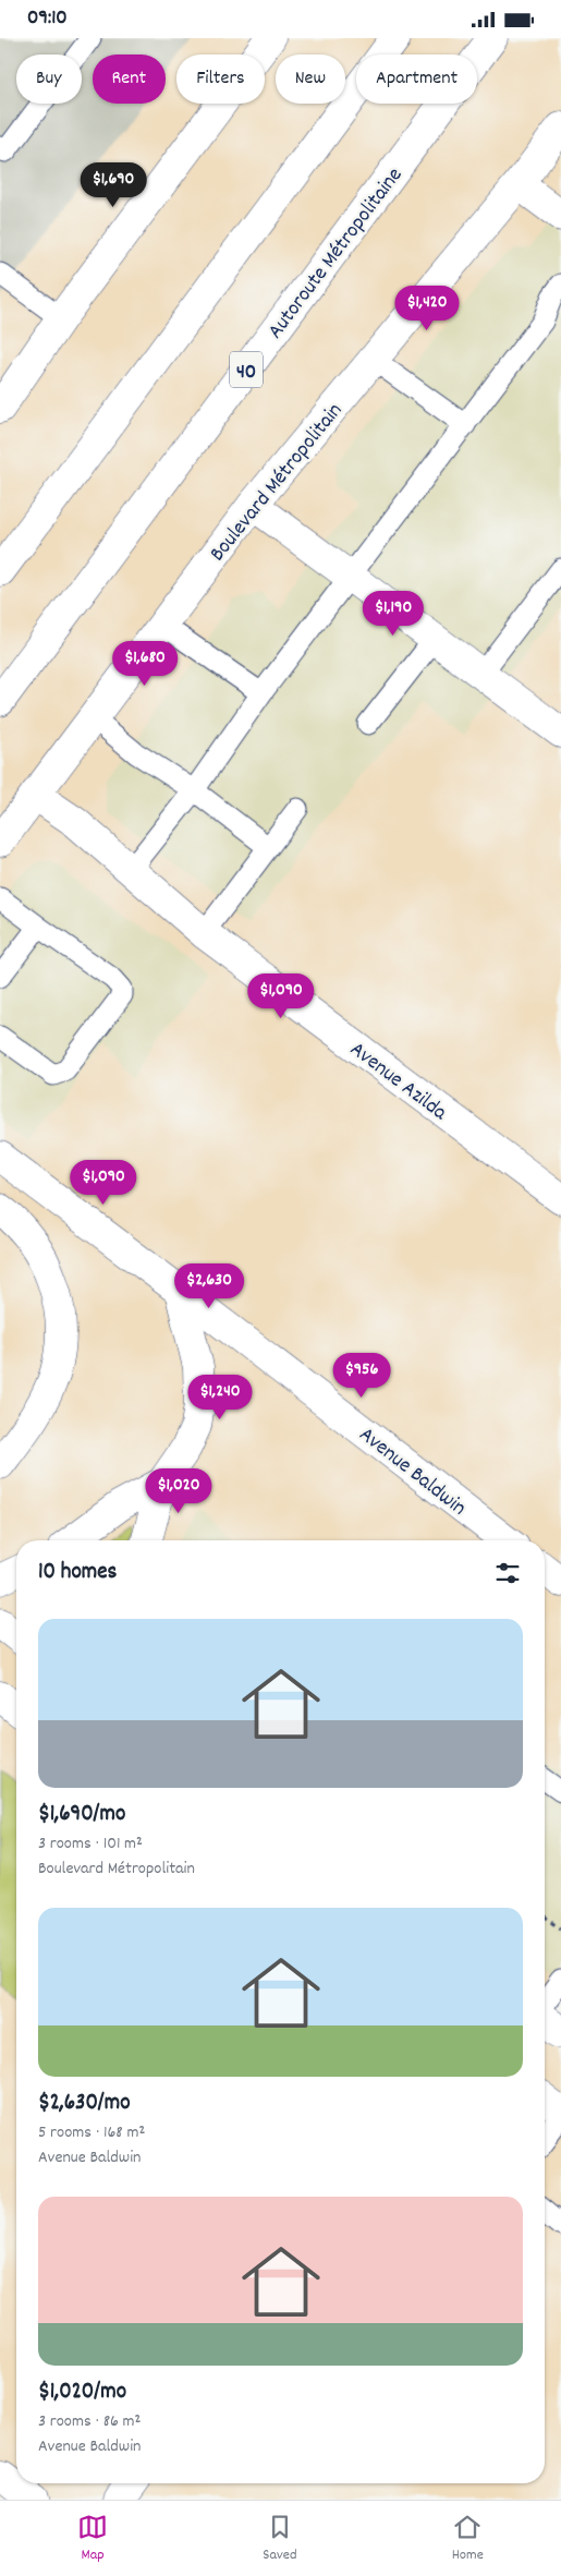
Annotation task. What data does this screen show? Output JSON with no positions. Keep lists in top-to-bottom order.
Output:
{
  "streets": {
    "main road": [
      "Autoroute Métropolitaine",
      "40",
      "Boulevard Métropolitain",
      "Avenue Azilda",
      "Avenue Baldwin"
    ]
  },
  "crossings": [
    ["Boulevard Métropolitain", "Avenue Azilda"]
  ],
  "page": {
    "status": "09:10",
    "chip": [
      "Buy",
      "Rent",
      "Filters",
      "New",
      "Apartment"
    ],
    "price": [
      "$1,690",
      "$1,420",
      "$1,190",
      "$1,680",
      "$1,090",
      "$1,090",
      "$2,630",
      "$956",
      "$1,240",
      "$1,020"
    ],
    "heading": "10 homes",
    "list": [
      {
        "name": "$1,690/mo",
        "note": "3 rooms · 101 m² · Boulevard Métropolitain"
      },
      {
        "name": "$2,630/mo",
        "note": "5 rooms · 168 m² · Avenue Baldwin"
      },
      {
        "name": "$1,020/mo",
        "note": "3 rooms · 86 m² · Avenue Baldwin"
      }
    ],
    "tabs": ["Map", "Saved", "Home"]
  }
}
